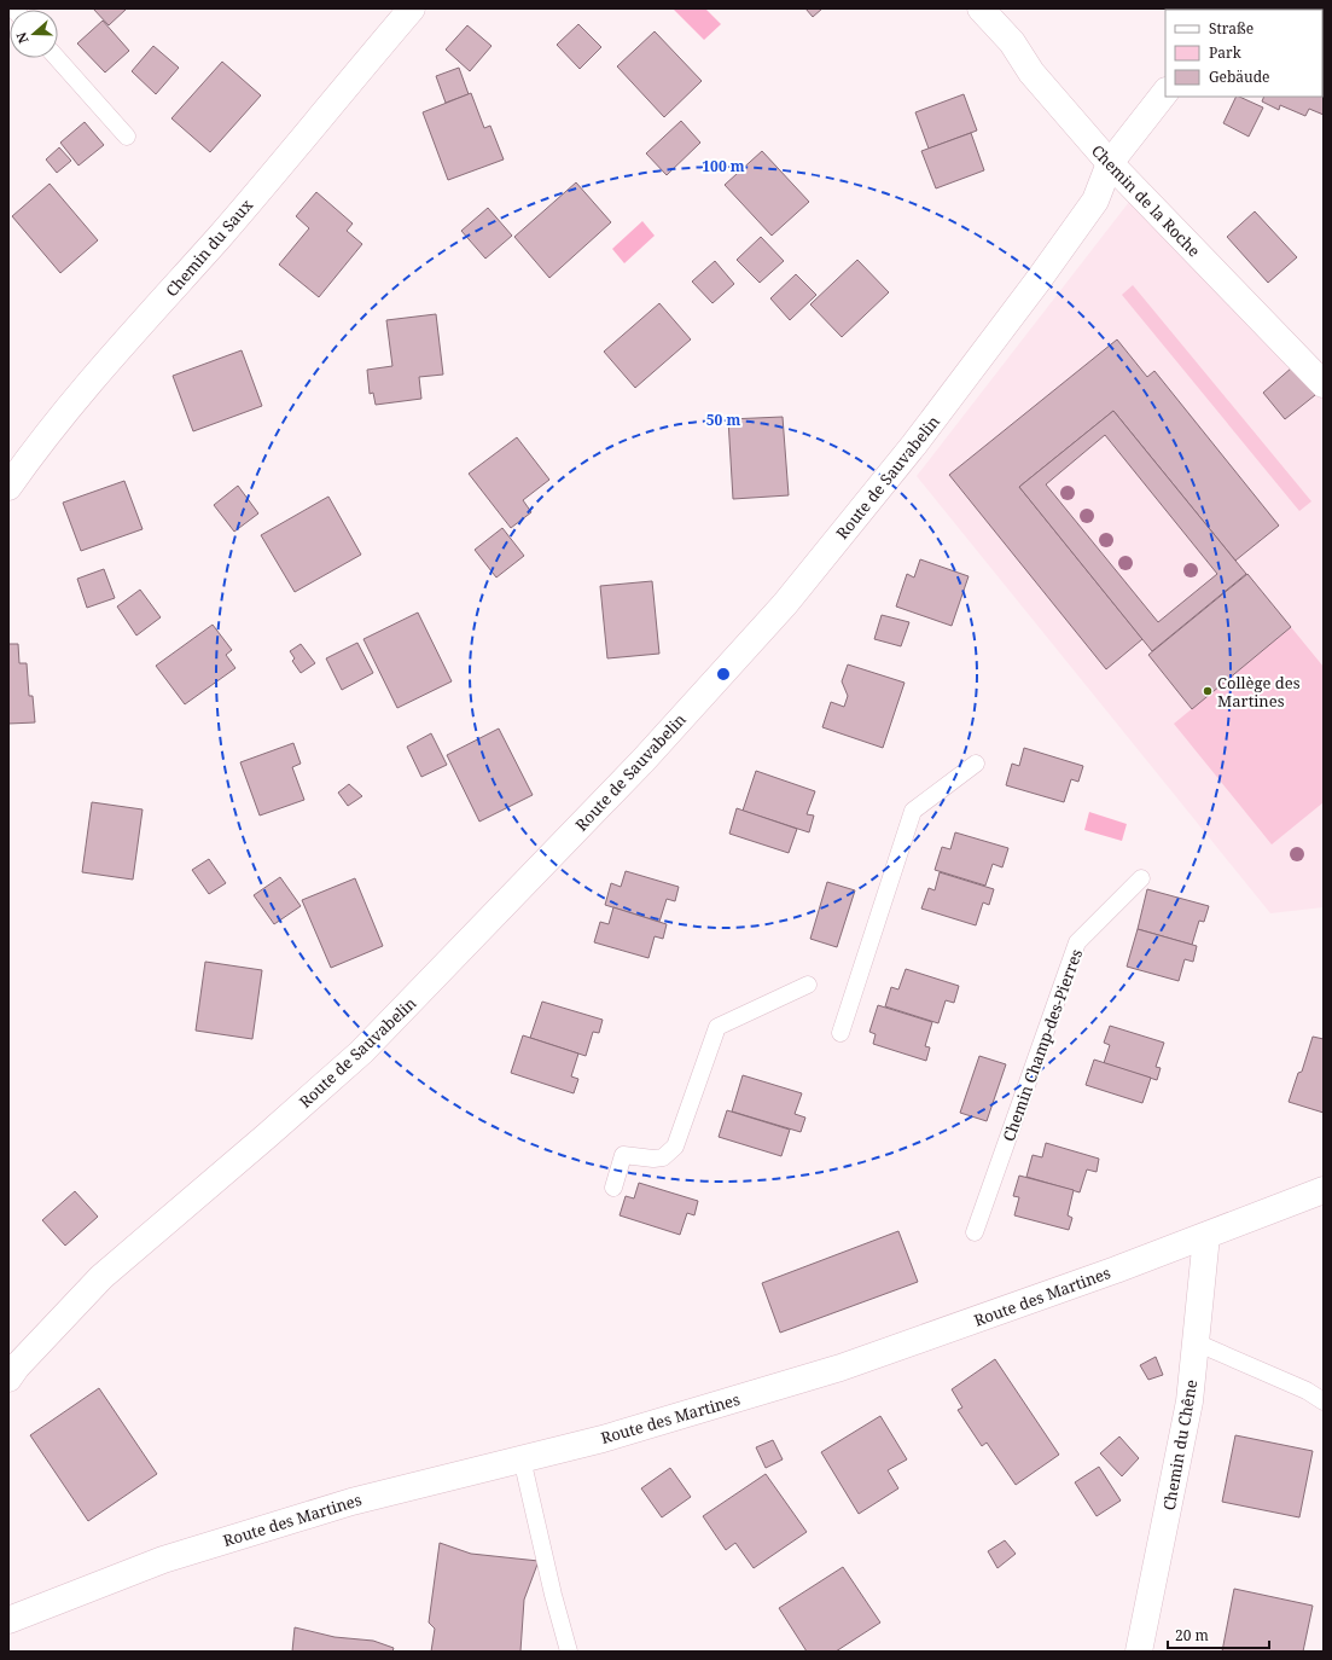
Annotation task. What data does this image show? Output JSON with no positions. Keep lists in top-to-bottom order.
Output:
{
  "streets": {
    "street": [
      "Chemin de la Roche",
      "Chemin du Saux",
      "Route de Sauvabelin",
      "Route des Martines",
      "Chemin du Chêne"
    ],
    "lane": ["Chemin Champ-des-Pierres"]
  },
  "crossings": [
    ["Chemin de la Roche", "Route de Sauvabelin"],
    ["Route des Martines", "Chemin du Chêne"]
  ],
  "places": ["Collège des Martines"],
  "legend": ["Straße", "Park", "Gebäude"],
  "scale_bar": "20 m",
  "north": "left",
  "rings": ["100 m", "50 m"]
}
